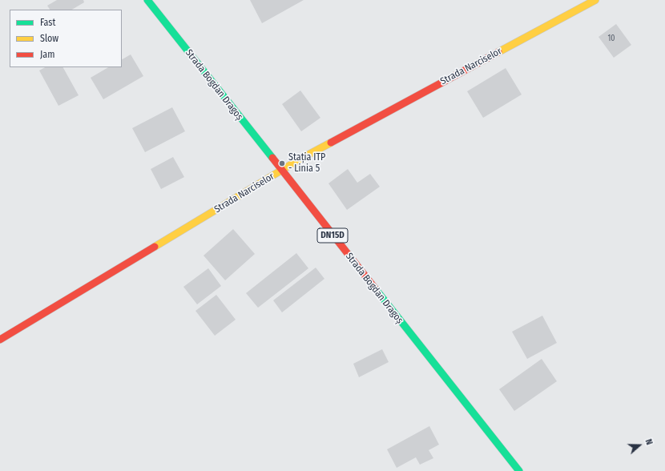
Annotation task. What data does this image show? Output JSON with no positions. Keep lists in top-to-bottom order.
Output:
{
  "streets": {
    "street": ["Strada Narciselor", "Strada Bogdan Dragoș", "DN15D"]
  },
  "crossings": [
    ["Strada Narciselor", "Strada Bogdan Dragoș"]
  ],
  "places": ["Stația ITP - Linia 5"],
  "house_numbers": ["10"],
  "legend": ["Fast", "Slow", "Jam"],
  "north": "right"
}
